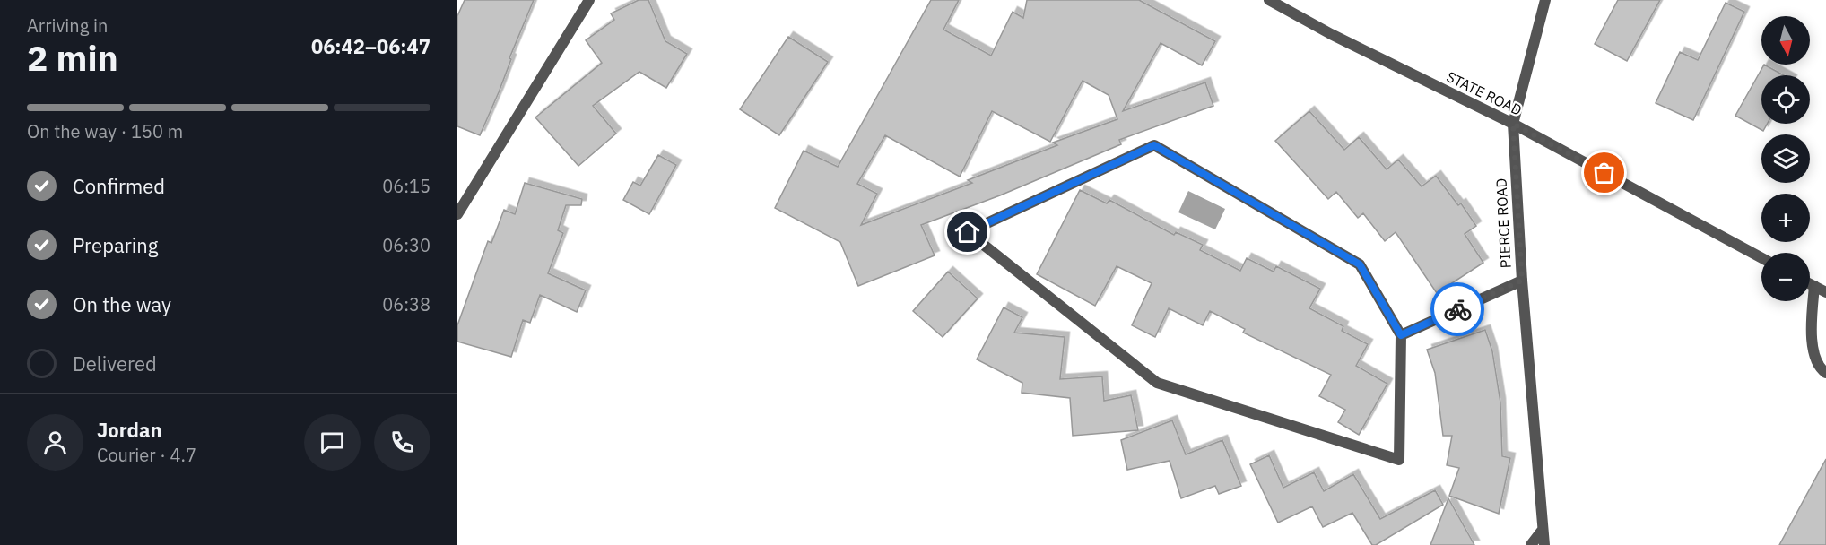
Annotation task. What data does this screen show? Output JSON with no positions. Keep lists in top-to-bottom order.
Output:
{
  "streets": {
    "street": ["STATE ROAD", "PIERCE ROAD"]
  },
  "crossings": [
    ["STATE ROAD", "PIERCE ROAD"]
  ],
  "north": "bottom",
  "page": {
    "heading": ["2 min", "Arriving in", "06:42–06:47"],
    "panel": ["Jordan", "Courier · 4.7"],
    "map_buttons": ["+", "−"],
    "bar": "On the way · 150 m",
    "list": [
      ["Confirmed", "06:15"],
      ["Preparing", "06:30"],
      ["On the way", "06:38"],
      "Delivered"
    ]
  }
}
